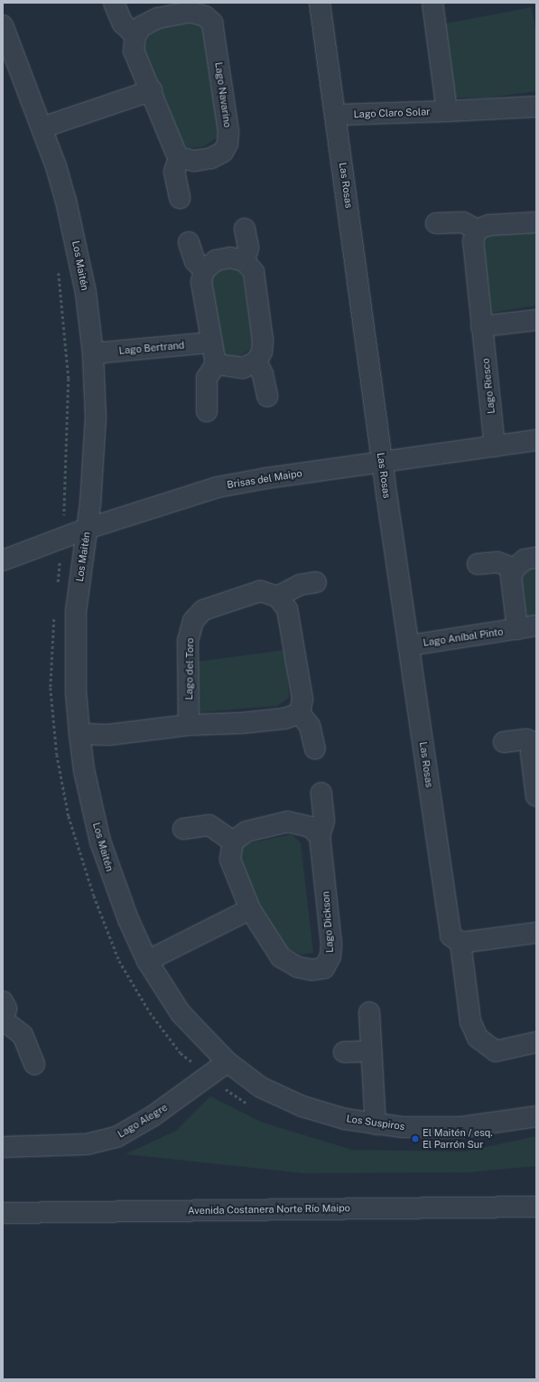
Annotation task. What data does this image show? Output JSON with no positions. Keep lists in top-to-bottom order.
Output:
{
  "streets": {
    "street": [
      "Lago Navarino",
      "Lago Claro Solar",
      "Las Rosas",
      "Los Maitén",
      "Lago Bertrand",
      "Lago Riesco",
      "Brisas del Maipo",
      "Lago Aníbal Pinto",
      "Lago del Toro",
      "Lago Dickson",
      "Lago Alegre",
      "Los Suspiros",
      "Avenida Costanera Norte Río Maipo"
    ]
  },
  "crossings": [
    ["Lago Claro Solar", "Las Rosas"],
    ["Las Rosas", "Brisas del Maipo"],
    ["Las Rosas", "Lago Aníbal Pinto"],
    ["Los Maitén", "Lago Bertrand"],
    ["Los Maitén", "Brisas del Maipo"],
    ["Los Maitén", "Lago Alegre"],
    ["Los Maitén", "Los Suspiros"],
    ["Lago Riesco", "Brisas del Maipo"],
    ["Lago Alegre", "Los Suspiros"]
  ],
  "places": ["El Maitén / esq. El Parrón Sur"]
}
